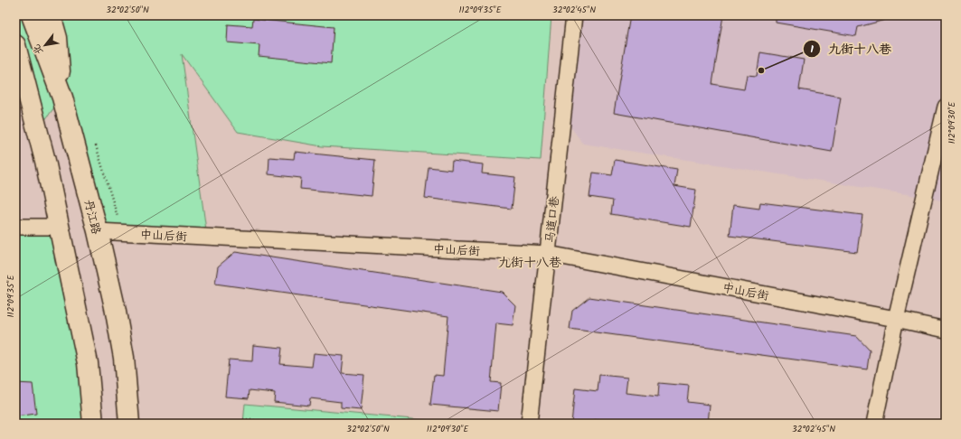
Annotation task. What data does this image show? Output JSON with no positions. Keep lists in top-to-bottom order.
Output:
{
  "streets": {
    "main road": ["丹江路"],
    "street": ["马道口巷", "中山后街"]
  },
  "crossings": [
    ["丹江路", "中山后街"],
    ["马道口巷", "中山后街"]
  ],
  "districts": ["九街十八巷"],
  "places": ["九街十八巷"],
  "north": "bottom left",
  "coordinates": [
    "32°02'50\"N",
    "112°09'35\"E",
    "32°02'45\"N",
    "112°09'30\"E"
  ]
}
